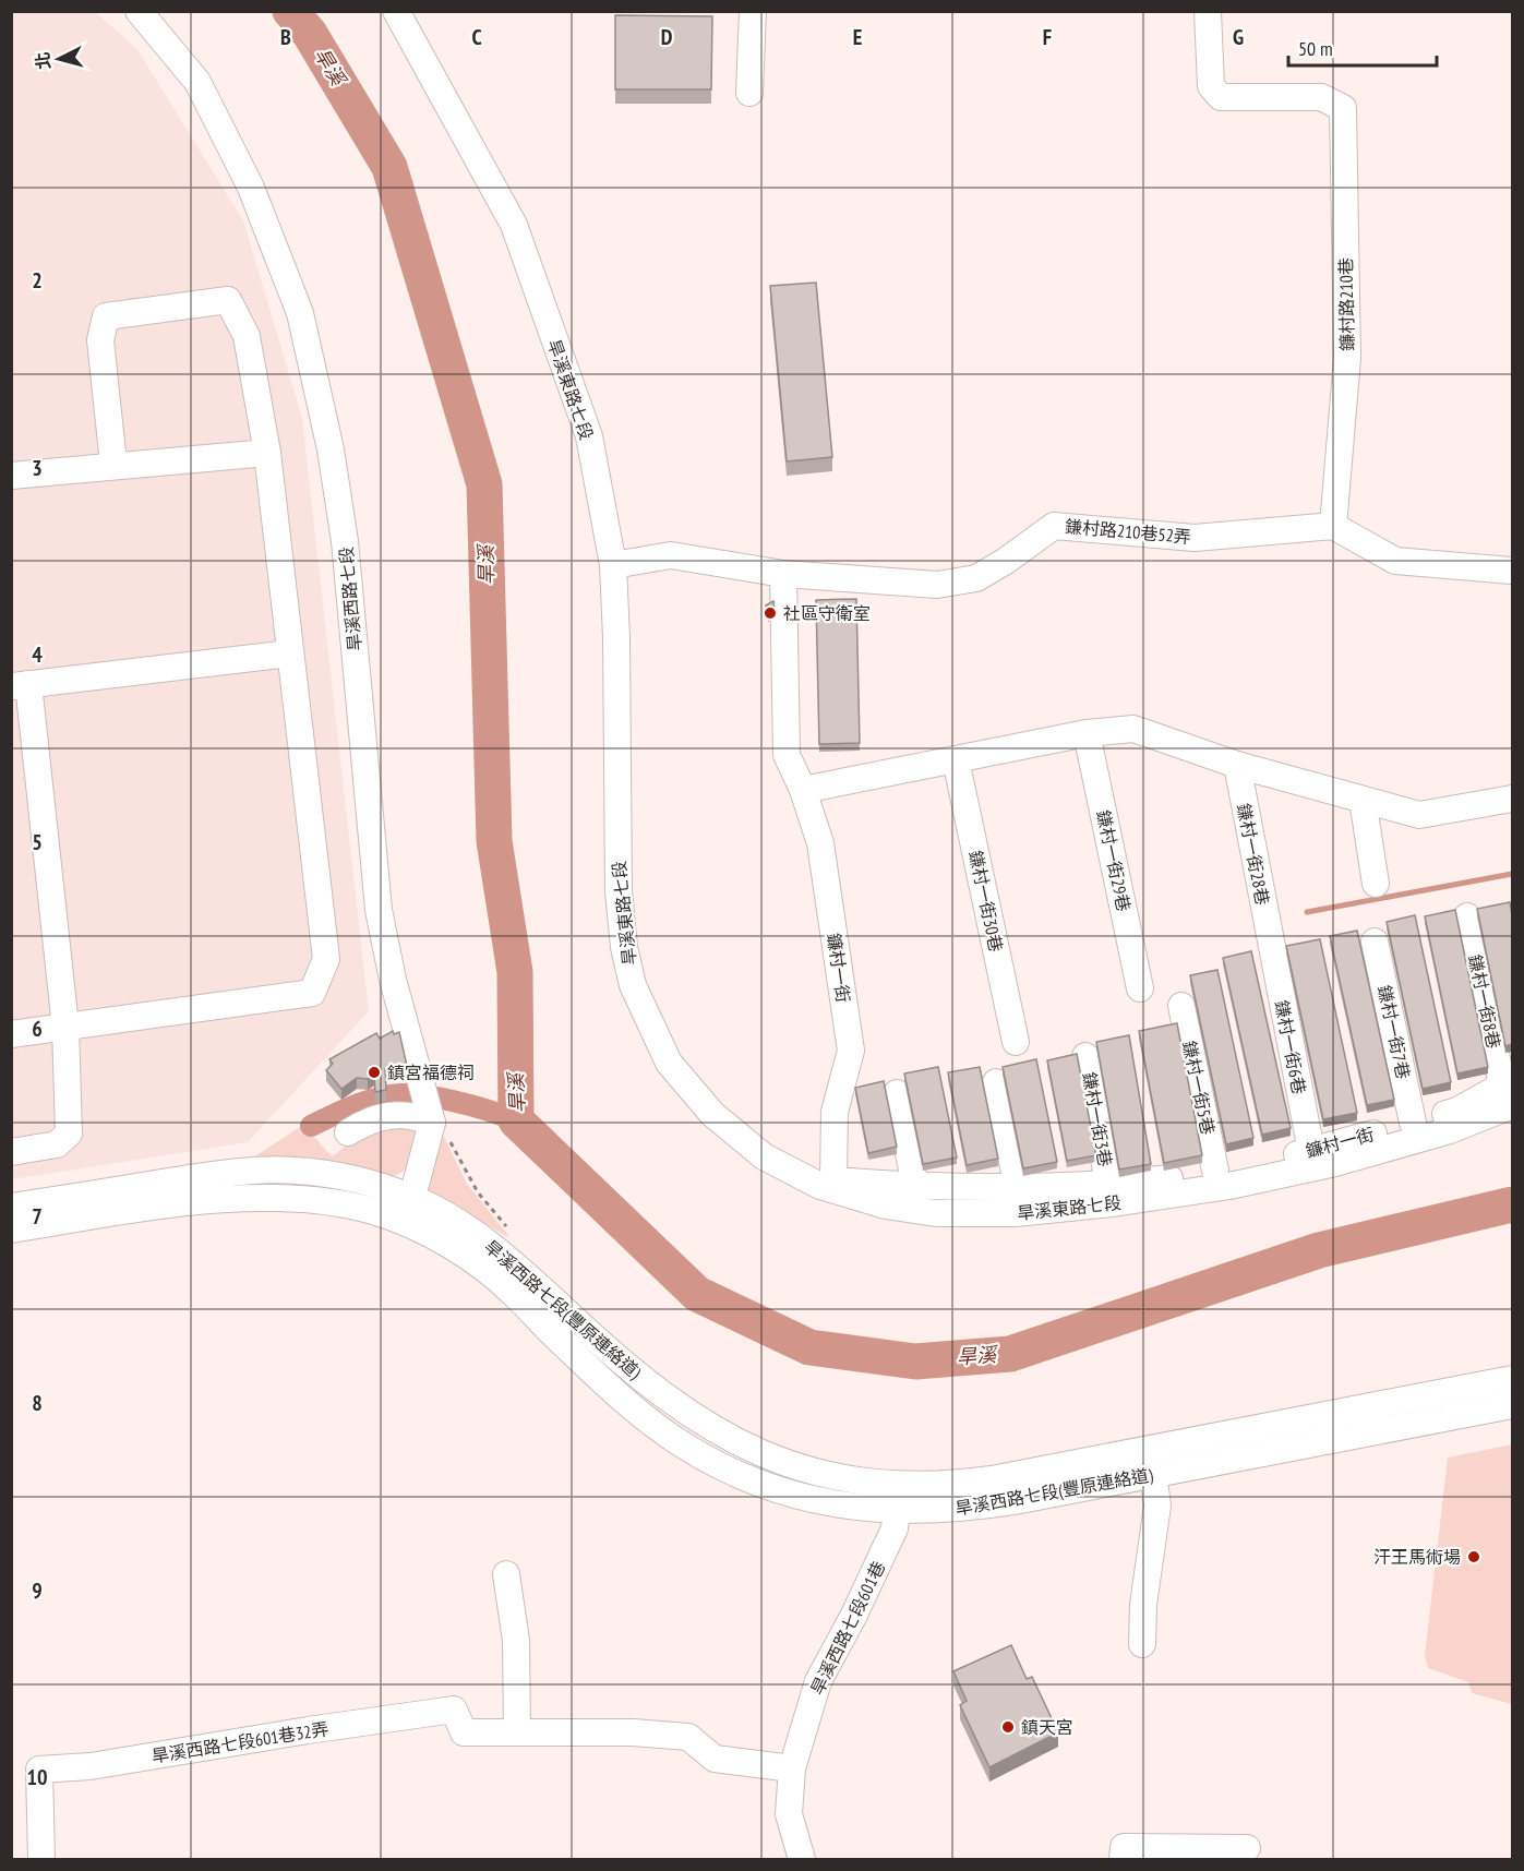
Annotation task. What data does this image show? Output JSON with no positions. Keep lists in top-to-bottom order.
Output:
{
  "streets": {
    "street": [
      "鐮村路210巷",
      "旱溪東路七段",
      "鎌村路210巷52弄",
      "旱溪西路七段",
      "鎌村一街28巷",
      "鎌村一街29巷",
      "鎌村一街30巷",
      "鐮村一街",
      "鎌村一街8巷",
      "鎌村一街7巷",
      "鎌村一街6巷",
      "鎌村一街5巷",
      "鎌村一街3巷",
      "旱溪西路七段(豐原連絡道)",
      "旱溪西路七段601巷",
      "旱溪西路七段601巷32弄"
    ]
  },
  "crossings": [
    ["鐮村路210巷", "鎌村路210巷52弄"],
    ["旱溪東路七段", "鎌村路210巷52弄"],
    ["旱溪東路七段", "鐮村一街"],
    ["旱溪東路七段", "鎌村一街8巷"],
    ["鎌村一街28巷", "鎌村一街6巷"],
    ["鐮村一街", "鎌村一街8巷"],
    ["鐮村一街", "鎌村一街7巷"],
    ["鐮村一街", "鎌村一街6巷"],
    ["鐮村一街", "鎌村一街5巷"],
    ["鐮村一街", "鎌村一街3巷"],
    ["旱溪西路七段(豐原連絡道)", "旱溪西路七段601巷"],
    ["旱溪西路七段601巷", "旱溪西路七段601巷32弄"]
  ],
  "water": ["旱溪"],
  "places": [
    "社區守衛室",
    "鎮宮福德祠",
    "汗王馬術場",
    "鎮天宮"
  ],
  "scale_bar": "50 m",
  "north": "left",
  "grid": {
    "columns": [
      "B",
      "C",
      "D",
      "E",
      "F",
      "G"
    ],
    "rows": [
      "2",
      "3",
      "4",
      "5",
      "6",
      "7",
      "8",
      "9",
      "10"
    ]
  }
}
